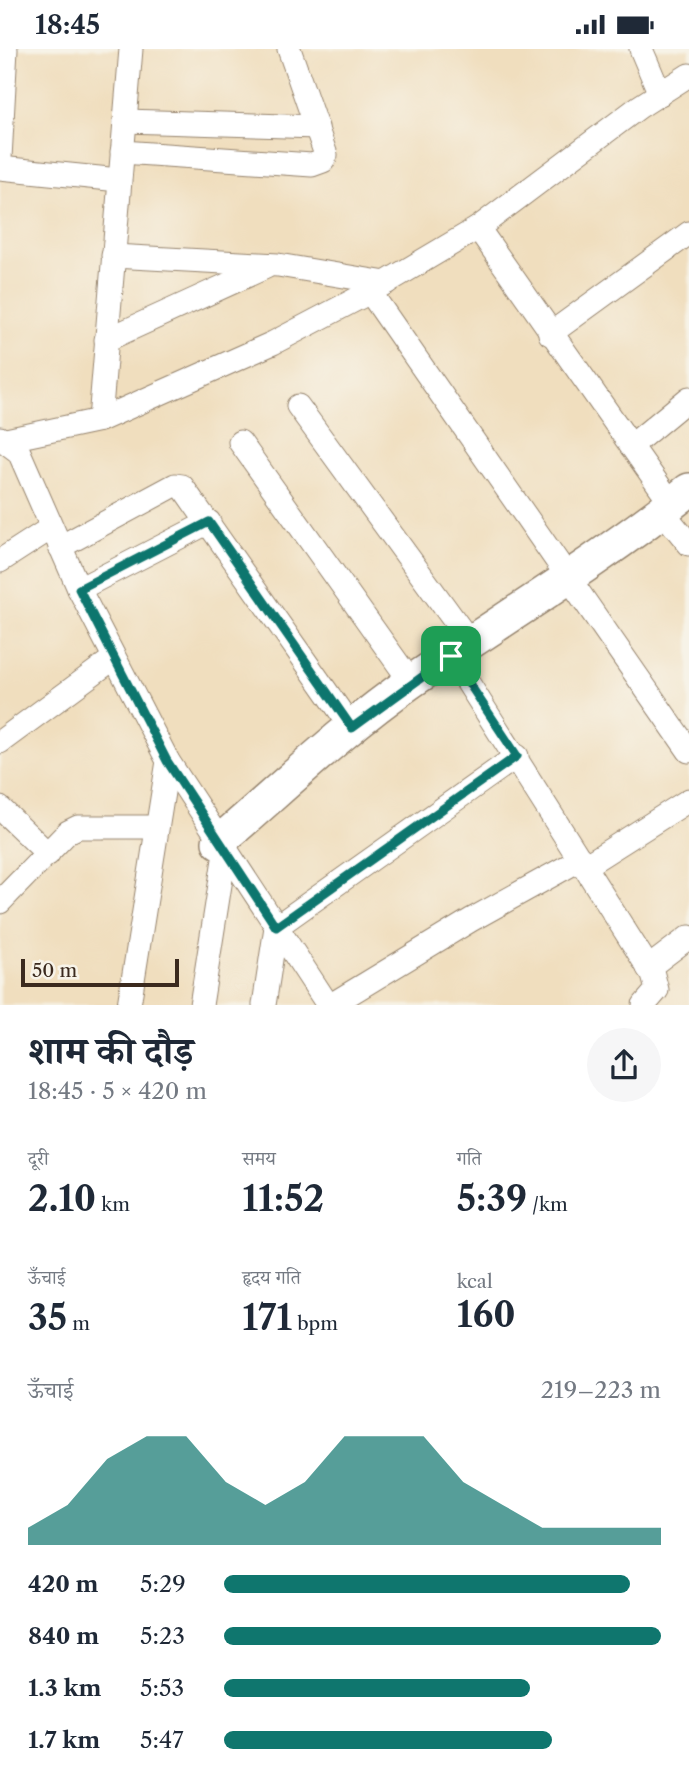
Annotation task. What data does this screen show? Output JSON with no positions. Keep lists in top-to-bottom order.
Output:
{
  "scale_bar": "50 m",
  "page": {
    "status": "18:45",
    "scale": "50 m",
    "heading": ["शाम की दौड़", "18:45 · 5 × 420 m"],
    "stats": [
      ["दूरी", "2.10 km"],
      ["समय", "11:52"],
      ["गति", "5:39 /km"],
      ["ऊँचाई", "35 m"],
      ["हृदय गति", "171 bpm"],
      ["kcal", "160"]
    ],
    "chart": ["ऊँचाई", "219–223 m"],
    "list": [
      {
        "name": "420 m",
        "note": "5:29"
      },
      {
        "name": "840 m",
        "note": "5:23"
      },
      {
        "name": "1.3 km",
        "note": "5:53"
      },
      {
        "name": "1.7 km",
        "note": "5:47"
      }
    ]
  }
}
